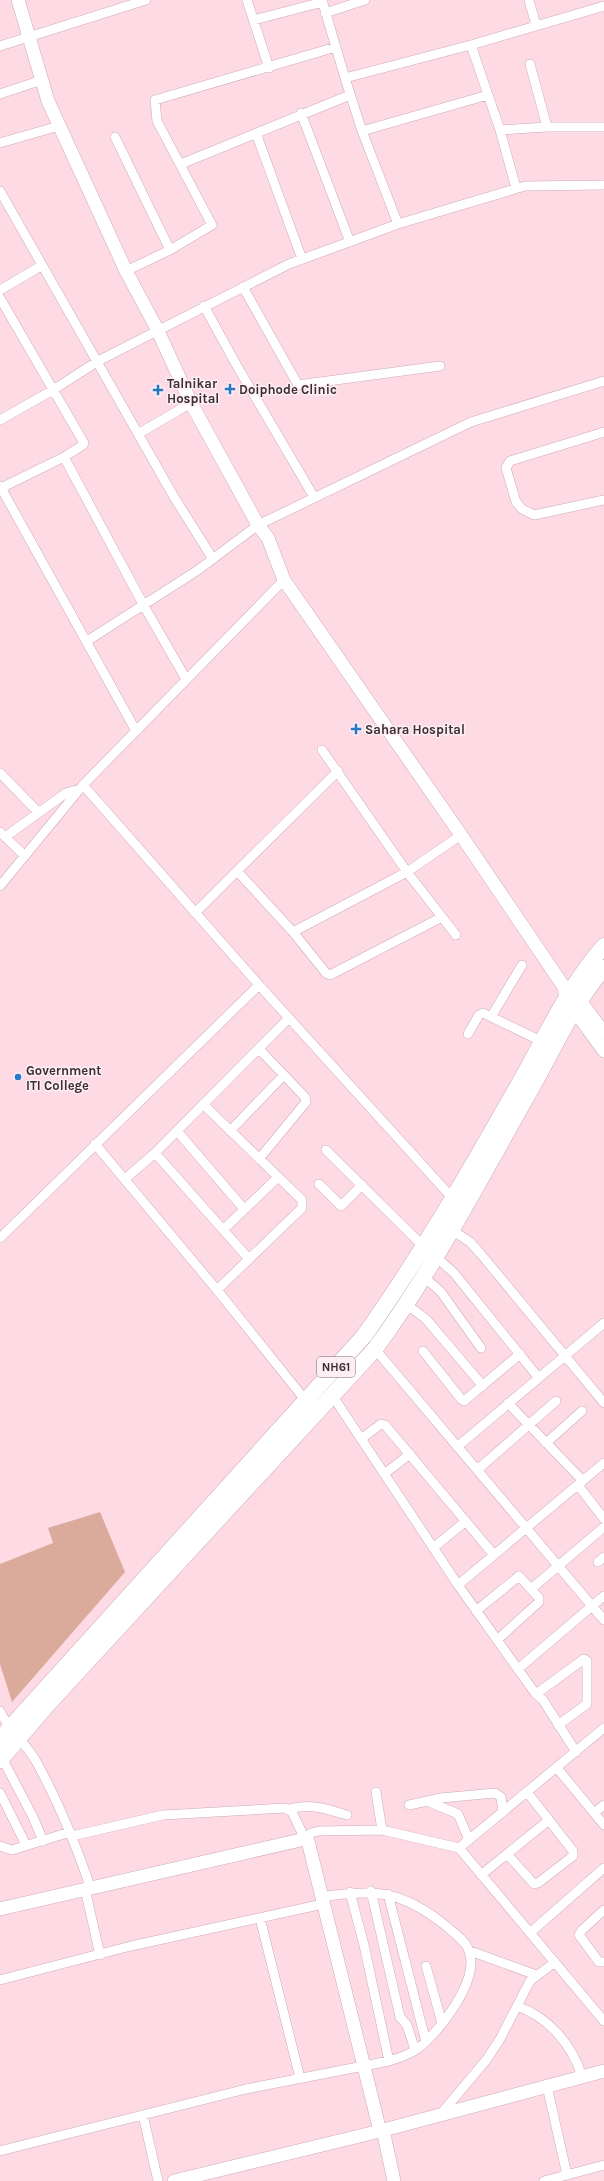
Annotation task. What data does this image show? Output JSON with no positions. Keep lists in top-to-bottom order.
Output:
{
  "streets": {
    "highway": ["NH61"]
  },
  "places": {
    "health": ["Doiphode Clinic", "Talnikar Hospital", "Sahara Hospital"],
    "other": ["Government ITI College"]
  }
}
